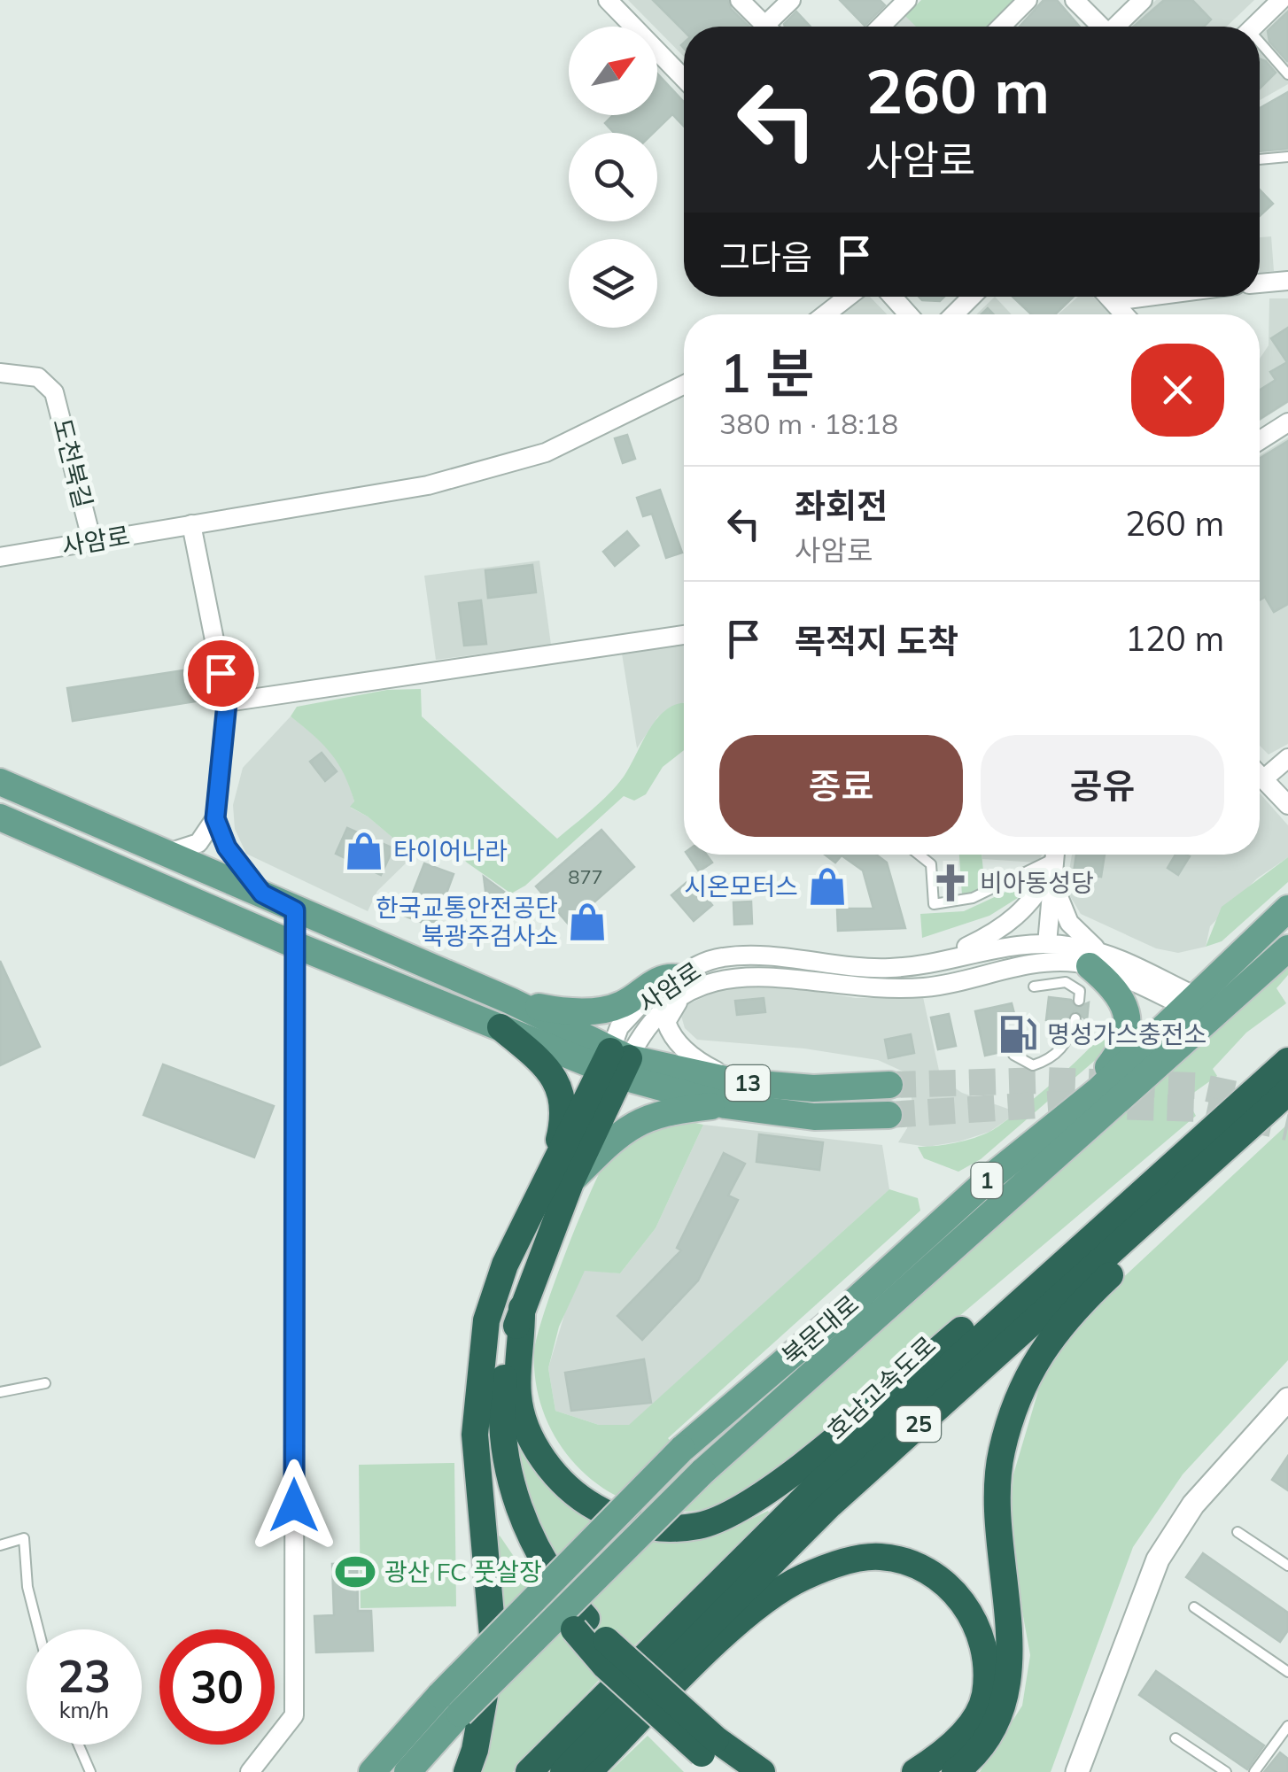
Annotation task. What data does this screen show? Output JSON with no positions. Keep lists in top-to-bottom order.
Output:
{
  "streets": {
    "highway": ["호남고속도로", "25"],
    "main road": ["13", "1", "북문대로"],
    "street": ["도천북길", "사암로"]
  },
  "crossings": [
    ["도천북길", "사암로"],
    ["사암로", "13"],
    ["사암로", "북문대로"]
  ],
  "places": {
    "shop": ["타이어나라", "시온모터스", "한국교통안전공단 북광주검사소"],
    "church": ["비아동성당"],
    "fuel station": ["명성가스충전소"],
    "sports": ["광산 FC 풋살장"]
  },
  "house_numbers": ["877"],
  "north": "top right",
  "page": {
    "turn": ["260 m", "사암로"],
    "then": "그다음",
    "heading": ["1 분", "380 m · 18:18"],
    "list": [
      {
        "name": "좌회전",
        "note": "사암로",
        "value": "260 m"
      },
      {
        "name": "목적지 도착",
        "value": "120 m"
      }
    ],
    "buttons": ["종료", "공유"],
    "speed": "23 km/h",
    "limit": "30"
  }
}
